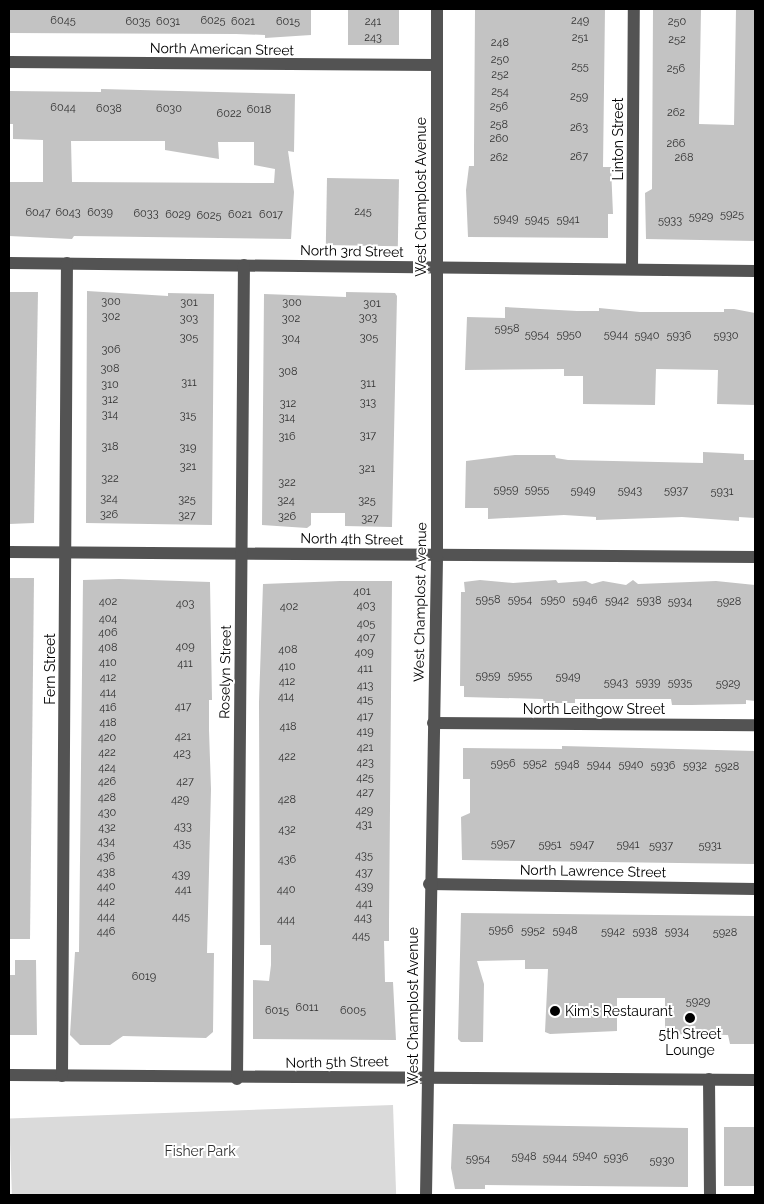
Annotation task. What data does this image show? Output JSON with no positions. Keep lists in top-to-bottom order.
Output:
{
  "streets": {
    "street": [
      "North American Street",
      "Linton Street",
      "West Champlost Avenue",
      "North 3rd Street",
      "North 4th Street",
      "Fern Street",
      "Roselyn Street",
      "North Leithgow Street",
      "North Lawrence Street",
      "North 5th Street"
    ]
  },
  "crossings": [
    ["North American Street", "West Champlost Avenue"],
    ["Linton Street", "North 3rd Street"],
    ["West Champlost Avenue", "North 3rd Street"],
    ["West Champlost Avenue", "North 4th Street"],
    ["West Champlost Avenue", "North Leithgow Street"],
    ["West Champlost Avenue", "North Lawrence Street"],
    ["West Champlost Avenue", "North 5th Street"],
    ["North 3rd Street", "Fern Street"],
    ["North 3rd Street", "Roselyn Street"],
    ["North 4th Street", "Fern Street"],
    ["North 4th Street", "Roselyn Street"],
    ["Fern Street", "North 5th Street"],
    ["Roselyn Street", "North 5th Street"]
  ],
  "parks": ["Fisher Park"],
  "places": ["Kim's Restaurant", "5th Street Lounge"],
  "house_numbers": [
    "6045",
    "6025",
    "249",
    "6035",
    "6031",
    "6021",
    "6015",
    "241",
    "250",
    "243",
    "251",
    "252",
    "248",
    "250",
    "255",
    "256",
    "252",
    "254",
    "259",
    "256",
    "6044",
    "6038",
    "6030",
    "6018",
    "262",
    "6022",
    "258",
    "263",
    "260",
    "266",
    "267",
    "262",
    "268",
    "245",
    "6047",
    "6043",
    "6039",
    "6033",
    "6029",
    "6021",
    "6017",
    "5925",
    "6025",
    "5929",
    "5949",
    "5945",
    "5941",
    "5933",
    "300",
    "301",
    "300",
    "301",
    "302",
    "303",
    "303",
    "302",
    "5958",
    "5954",
    "5950",
    "5944",
    "5940",
    "5936",
    "5930",
    "305",
    "305",
    "304",
    "306",
    "308",
    "308",
    "311",
    "311",
    "310",
    "312",
    "313",
    "312",
    "314",
    "315",
    "314",
    "317",
    "316",
    "318",
    "319",
    "321",
    "321",
    "322",
    "322",
    "5959",
    "5955",
    "5949",
    "5943",
    "5937",
    "5931",
    "324",
    "325",
    "324",
    "325",
    "326",
    "327",
    "326",
    "327",
    "401",
    "5958",
    "5954",
    "5950",
    "5946",
    "5942",
    "5938",
    "402",
    "5934",
    "5928",
    "403",
    "403",
    "402",
    "404",
    "405",
    "406",
    "407",
    "409",
    "408",
    "408",
    "409",
    "410",
    "411",
    "410",
    "411",
    "5959",
    "5955",
    "5949",
    "412",
    "412",
    "5943",
    "5939",
    "5935",
    "5929",
    "413",
    "414",
    "414",
    "415",
    "417",
    "416",
    "417",
    "418",
    "418",
    "419",
    "421",
    "420",
    "421",
    "422",
    "423",
    "422",
    "423",
    "5956",
    "5952",
    "5948",
    "5944",
    "5940",
    "5936",
    "5932",
    "5928",
    "424",
    "425",
    "426",
    "427",
    "427",
    "428",
    "429",
    "428",
    "429",
    "430",
    "431",
    "433",
    "432",
    "432",
    "434",
    "435",
    "5957",
    "5951",
    "5947",
    "5941",
    "5937",
    "5931",
    "435",
    "436",
    "436",
    "438",
    "437",
    "439",
    "440",
    "439",
    "441",
    "440",
    "442",
    "441",
    "444",
    "445",
    "443",
    "444",
    "5956",
    "5952",
    "5948",
    "446",
    "5942",
    "5938",
    "5934",
    "5928",
    "445",
    "6019",
    "5929",
    "6011",
    "6015",
    "6005",
    "5940",
    "5948",
    "5944",
    "5936",
    "5954",
    "5930"
  ]
}
